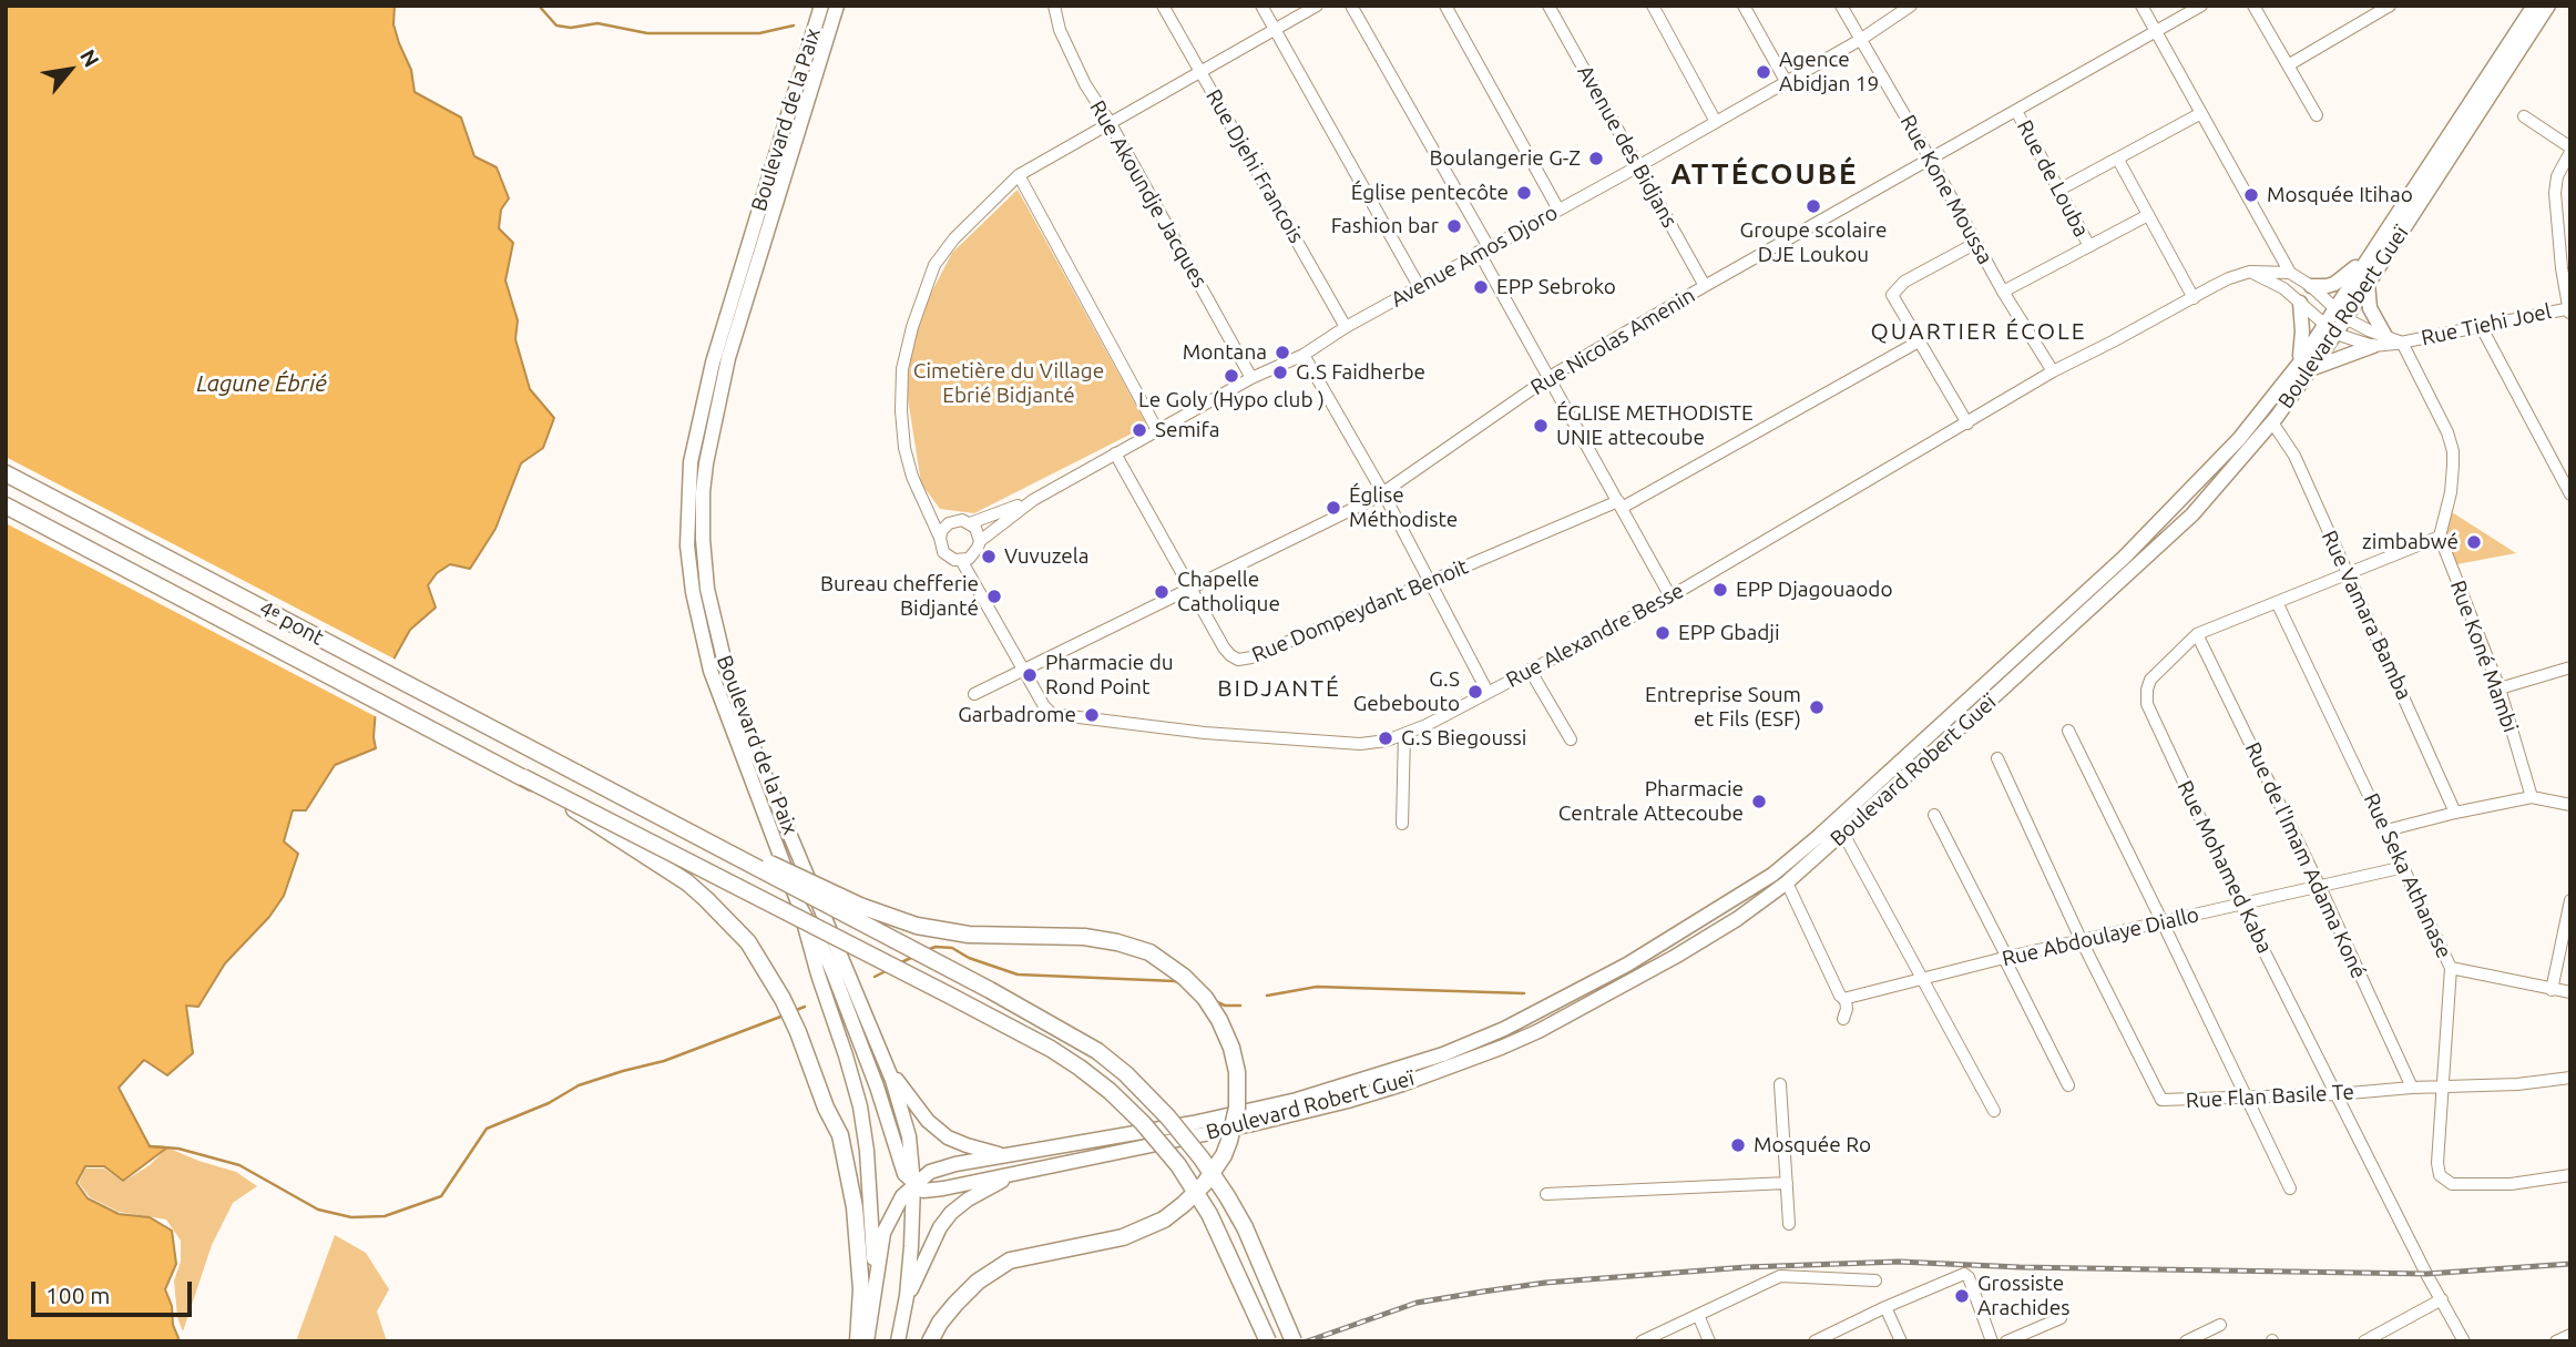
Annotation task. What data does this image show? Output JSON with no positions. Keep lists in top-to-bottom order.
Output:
{
  "streets": {
    "highway": ["4ᵉ pont"],
    "main road": ["Boulevard de la Paix", "Boulevard Robert Gueï"],
    "street": [
      "Avenue des Bidjans",
      "Rue Djehi Francois",
      "Rue de Louba",
      "Rue Kone Moussa",
      "Rue Akoundje Jacques",
      "Avenue Amos Djoro",
      "Rue Tiehi Joel",
      "Rue Nicolas Amenin",
      "Rue Dompeydant Benoit",
      "Rue Vamara Bamba",
      "Rue Alexandre Besse",
      "Rue Koné Mambi",
      "Rue de l'Imam Adama Koné",
      "Rue Mohamed Kaba",
      "Rue Seka Athanase",
      "Rue Abdoulaye Diallo",
      "Rue Flan Basile Te"
    ]
  },
  "crossings": [
    ["Boulevard de la Paix", "Boulevard Robert Gueï"],
    ["Avenue des Bidjans", "Avenue Amos Djoro"],
    ["Avenue des Bidjans", "Rue Nicolas Amenin"],
    ["Rue Djehi Francois", "Avenue Amos Djoro"],
    ["Rue de Louba", "Rue Nicolas Amenin"],
    ["Rue Kone Moussa", "Avenue Amos Djoro"],
    ["Rue Kone Moussa", "Rue Nicolas Amenin"],
    ["Rue Kone Moussa", "Rue Alexandre Besse"],
    ["Rue Akoundje Jacques", "Avenue Amos Djoro"],
    ["Avenue Amos Djoro", "Rue Dompeydant Benoit"],
    ["Avenue Amos Djoro", "Rue Alexandre Besse"],
    ["Boulevard Robert Gueï", "Rue Vamara Bamba"],
    ["Rue Nicolas Amenin", "Rue Dompeydant Benoit"],
    ["Rue Nicolas Amenin", "Rue Alexandre Besse"],
    ["Rue Vamara Bamba", "Rue Mohamed Kaba"],
    ["Rue Koné Mambi", "Rue Mohamed Kaba"],
    ["Rue de l'Imam Adama Koné", "Rue Mohamed Kaba"],
    ["Rue de l'Imam Adama Koné", "Rue Abdoulaye Diallo"],
    ["Rue de l'Imam Adama Koné", "Rue Flan Basile Te"],
    ["Rue Mohamed Kaba", "Rue Seka Athanase"],
    ["Rue Mohamed Kaba", "Rue Abdoulaye Diallo"],
    ["Rue Mohamed Kaba", "Rue Flan Basile Te"],
    ["Rue Seka Athanase", "Rue Abdoulaye Diallo"],
    ["Rue Seka Athanase", "Rue Flan Basile Te"],
    ["Rue Abdoulaye Diallo", "Rue Flan Basile Te"]
  ],
  "districts": ["ATTÉCOUBÉ", "QUARTIER ÉCOLE", "BIDJANTÉ"],
  "water": ["Lagune Ébrié"],
  "parks": ["Cimetière du Village Ebrié Bidjanté"],
  "places": [
    "Agence Abidjan 19",
    "Boulangerie G-Z",
    "Église pentecôte",
    "Mosquée Itihao",
    "Groupe scolaire DJE Loukou",
    "Fashion bar",
    "EPP Sebroko",
    "Montana",
    "G.S Faidherbe",
    "Le Goly (Hypo club )",
    "ÉGLISE METHODISTE UNIE attecoube",
    "Semifa",
    "Église Méthodiste",
    "zimbabwé",
    "Vuvuzela",
    "EPP Djagouaodo",
    "Chapelle Catholique",
    "Bureau chefferie Bidjanté",
    "EPP Gbadji",
    "Pharmacie du Rond Point",
    "G.S Gebebouto",
    "Entreprise Soum et Fils (ESF)",
    "Garbadrome",
    "G.S Biegoussi",
    "Pharmacie Centrale Attecoube",
    "Mosquée Ro",
    "Grossiste Arachides"
  ],
  "scale_bar": "100 m",
  "north": "top right"
}
